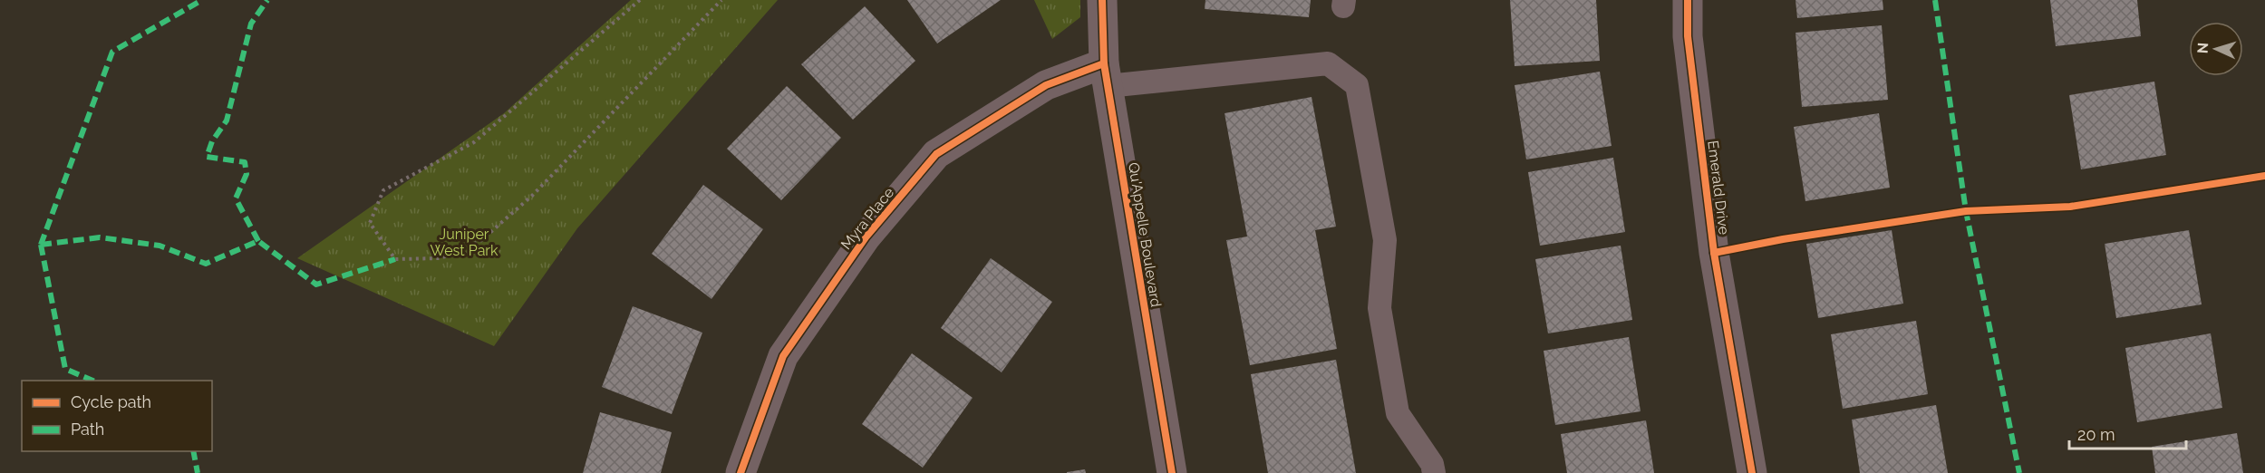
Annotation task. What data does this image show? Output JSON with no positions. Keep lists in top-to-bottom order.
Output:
{
  "streets": {
    "street": ["Emerald Drive", "Myra Place", "Qu'Appelle Boulevard"]
  },
  "crossings": [
    ["Myra Place", "Qu'Appelle Boulevard"]
  ],
  "parks": ["Juniper West Park"],
  "legend": ["Cycle path", "Path"],
  "scale_bar": "20 m",
  "north": "left"
}
